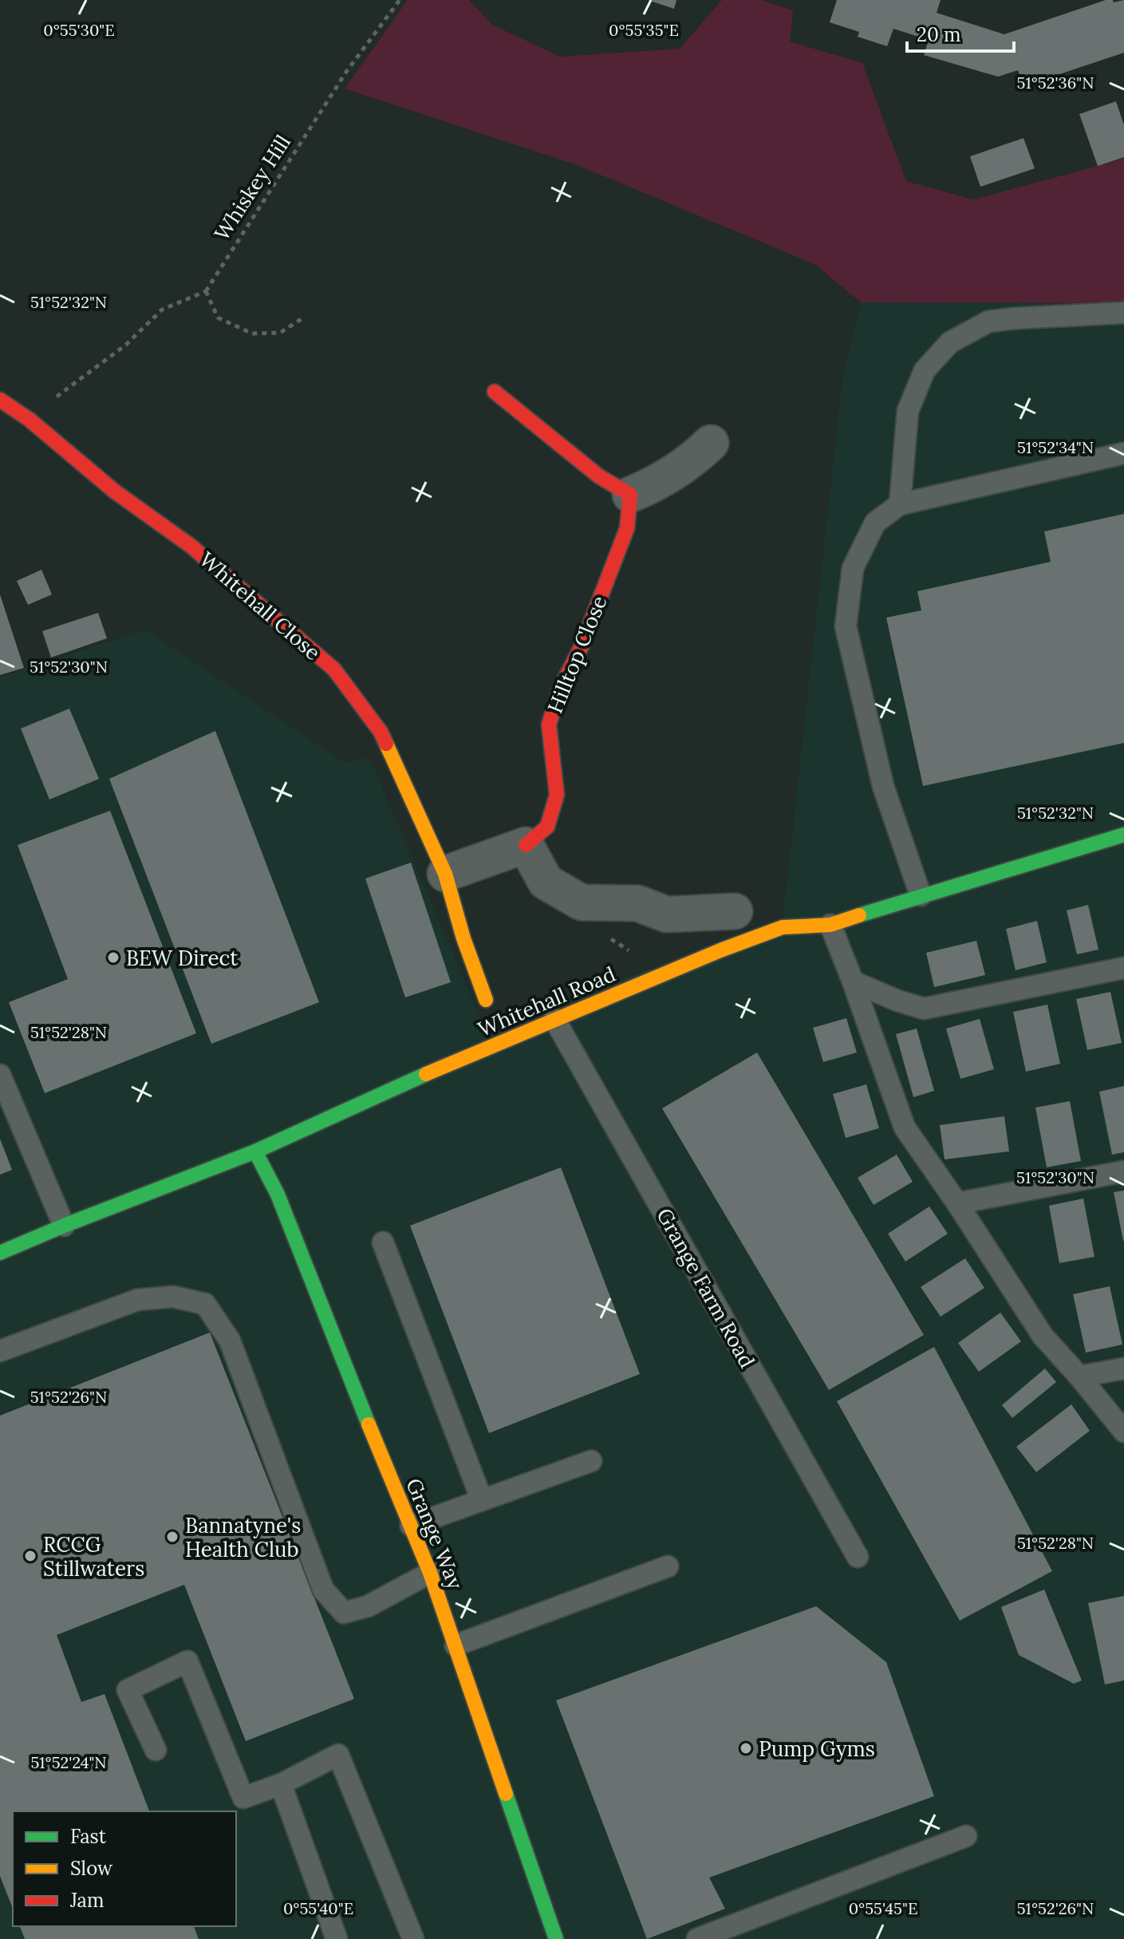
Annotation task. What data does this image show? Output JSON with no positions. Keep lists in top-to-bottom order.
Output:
{
  "streets": {
    "street": [
      "Whitehall Close",
      "Hilltop Close",
      "Whitehall Road",
      "Grange Way"
    ],
    "lane": ["Grange Farm Road"],
    "path": ["Whiskey Hill"]
  },
  "crossings": [
    ["Whitehall Road", "Grange Farm Road"],
    ["Whitehall Road", "Grange Way"]
  ],
  "places": [
    "BEW Direct",
    "Bannatyne's Health Club",
    "RCCG Stillwaters",
    "Pump Gyms"
  ],
  "legend": ["Fast", "Slow", "Jam"],
  "scale_bar": "20 m",
  "coordinates": [
    "0°55'30\"E",
    "0°55'35\"E",
    "51°52'36\"N",
    "51°52'32\"N",
    "51°52'34\"N",
    "51°52'30\"N",
    "51°52'28\"N",
    "51°52'26\"N",
    "51°52'24\"N",
    "0°55'40\"E",
    "0°55'45\"E"
  ]
}
